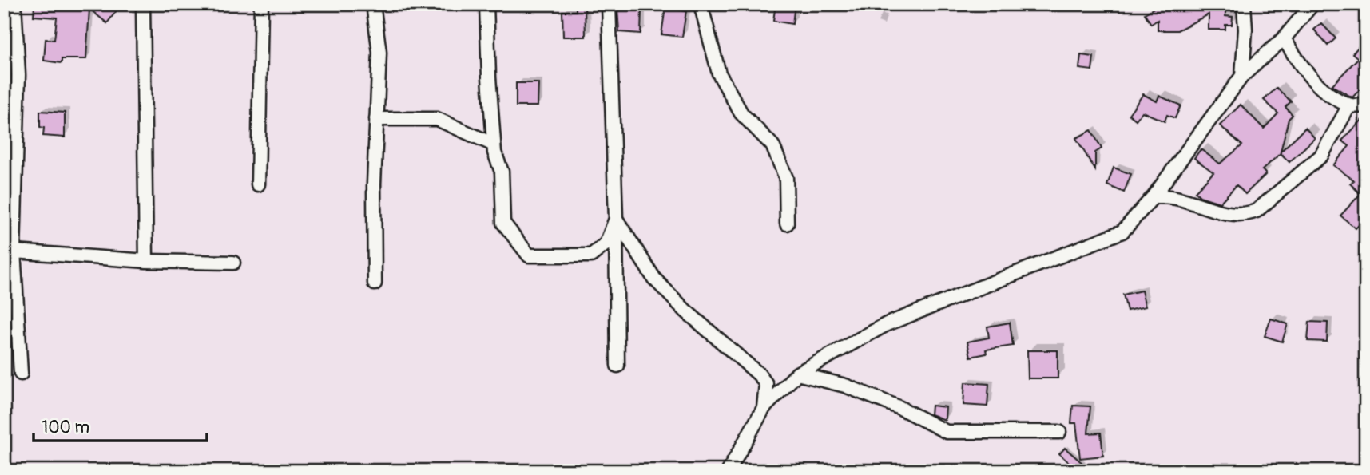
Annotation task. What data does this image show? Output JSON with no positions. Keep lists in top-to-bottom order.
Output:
{
  "scale_bar": "100 m"
}
